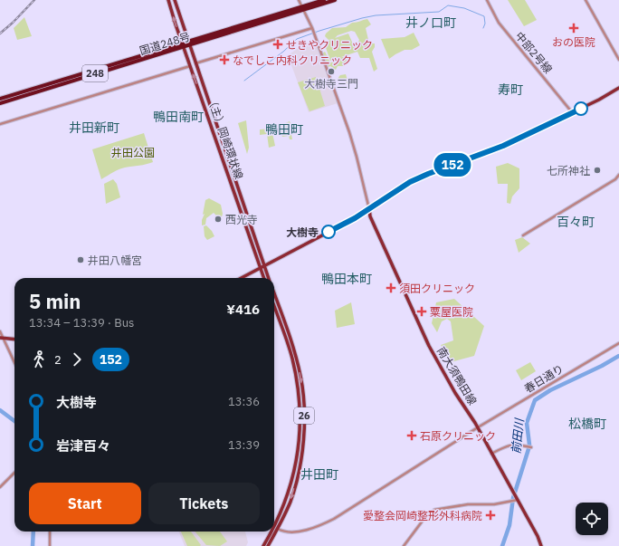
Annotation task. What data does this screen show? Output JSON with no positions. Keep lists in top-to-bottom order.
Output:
{
  "streets": {
    "highway": ["国道248号", "248"],
    "main road": ["（主）岡崎環状線", "南大須鴨田線", "26"],
    "street": ["中部2号線", "春日通り"]
  },
  "crossings": [
    ["国道248号", "（主）岡崎環状線"],
    ["（主）岡崎環状線", "春日通り"],
    ["南大須鴨田線", "春日通り"]
  ],
  "districts": [
    "井ノ口町",
    "寿町",
    "鴨田南町",
    "井田新町",
    "鴨田町",
    "百々町",
    "鴨田本町",
    "松橋町",
    "井田町"
  ],
  "water": ["前田川"],
  "parks": ["井田公園"],
  "places": {
    "health": [
      "おの医院",
      "せきやクリニック",
      "なでしこ内科クリニック",
      "須田クリニック",
      "粟屋医院",
      "石原クリニック",
      "愛整会岡崎整形外科病院"
    ],
    "other": [
      "大樹寺三門",
      "七所神社",
      "西光寺",
      "大樹寺",
      "井田八幡宮"
    ]
  },
  "lines": ["bus line 152"],
  "page": {
    "on_map": "152",
    "heading": ["5 min", "13:34 – 13:39 · Bus", "¥416"],
    "legs": ["2", "152"],
    "list": [
      {
        "name": "大樹寺",
        "value": "13:36"
      },
      {
        "name": "岩津百々",
        "value": "13:39"
      }
    ],
    "buttons": ["Start", "Tickets"]
  }
}
